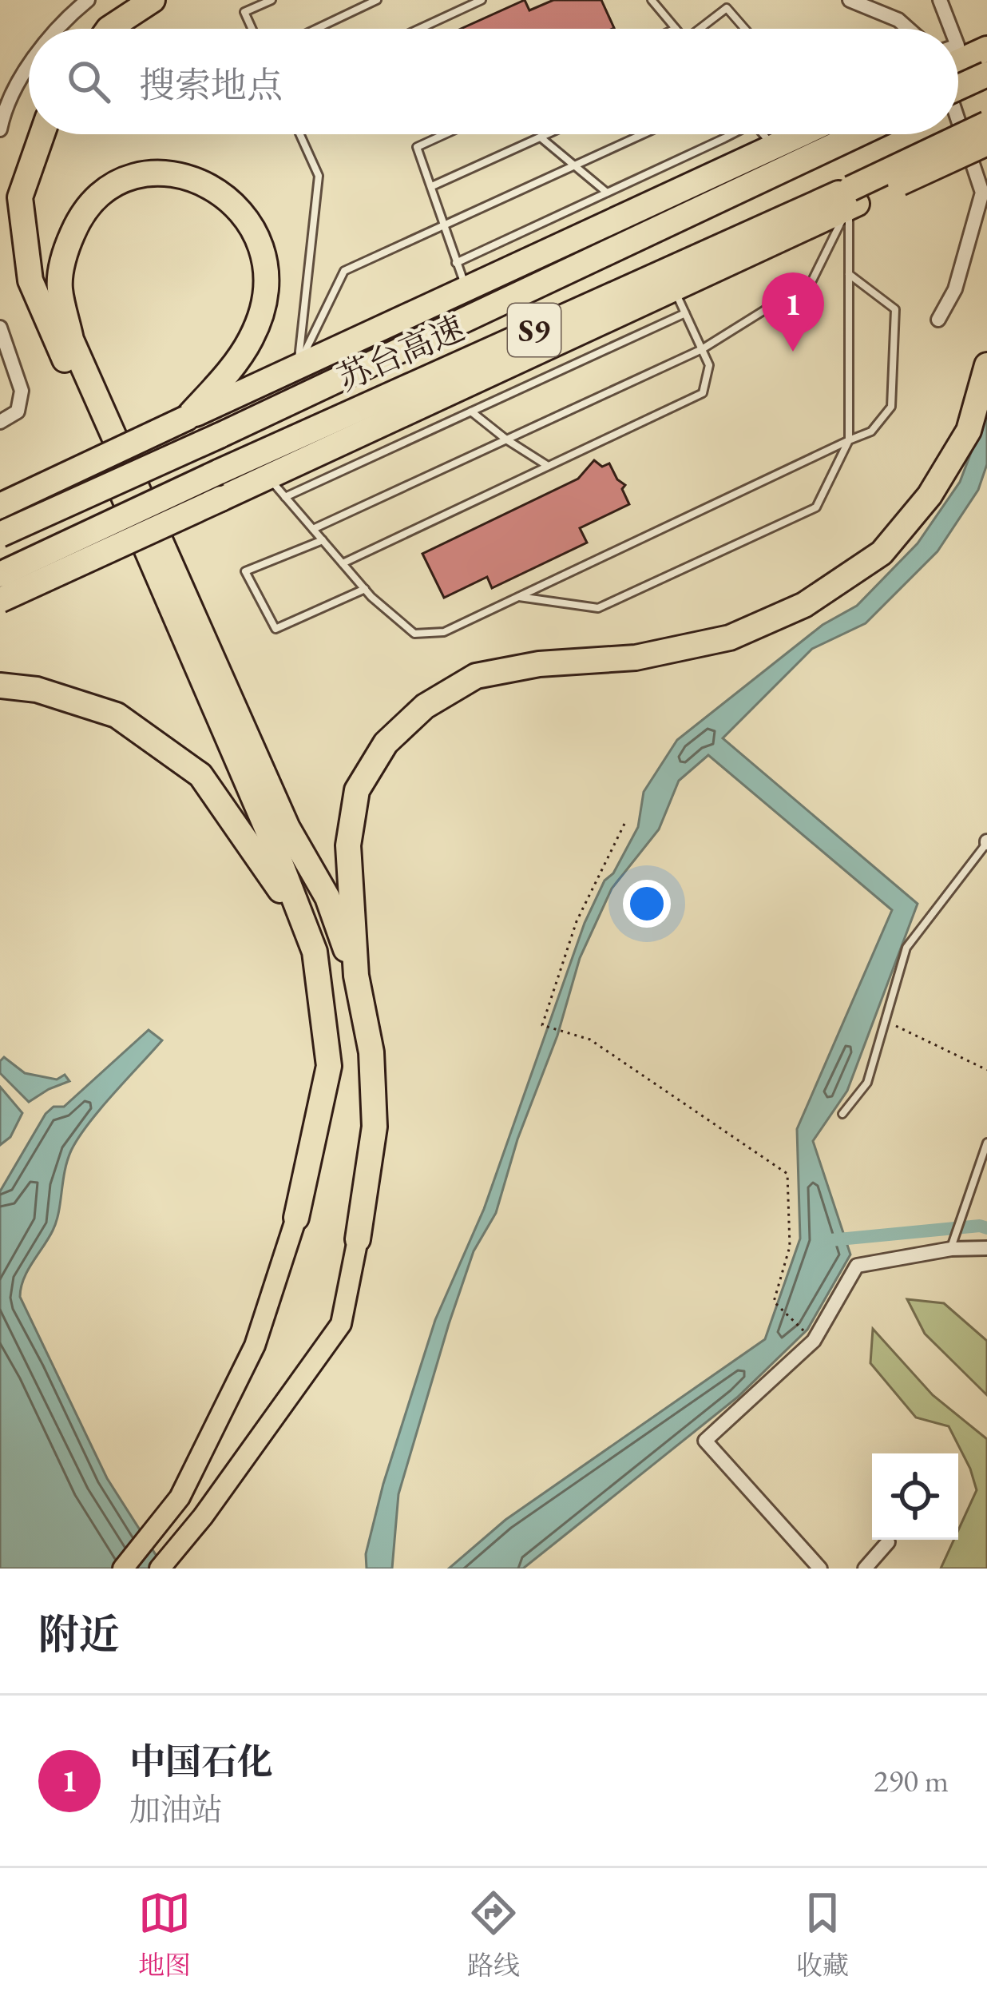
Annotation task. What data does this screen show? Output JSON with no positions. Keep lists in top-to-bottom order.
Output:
{
  "streets": {
    "highway": ["S9", "苏台高速"]
  },
  "page": {
    "search": "搜索地点",
    "pins": "1",
    "heading": "附近",
    "list": [
      {
        "mark": "1",
        "name": "中国石化",
        "note": "加油站",
        "value": "290 m"
      }
    ],
    "nav": ["地图", "路线", "收藏"]
  }
}
